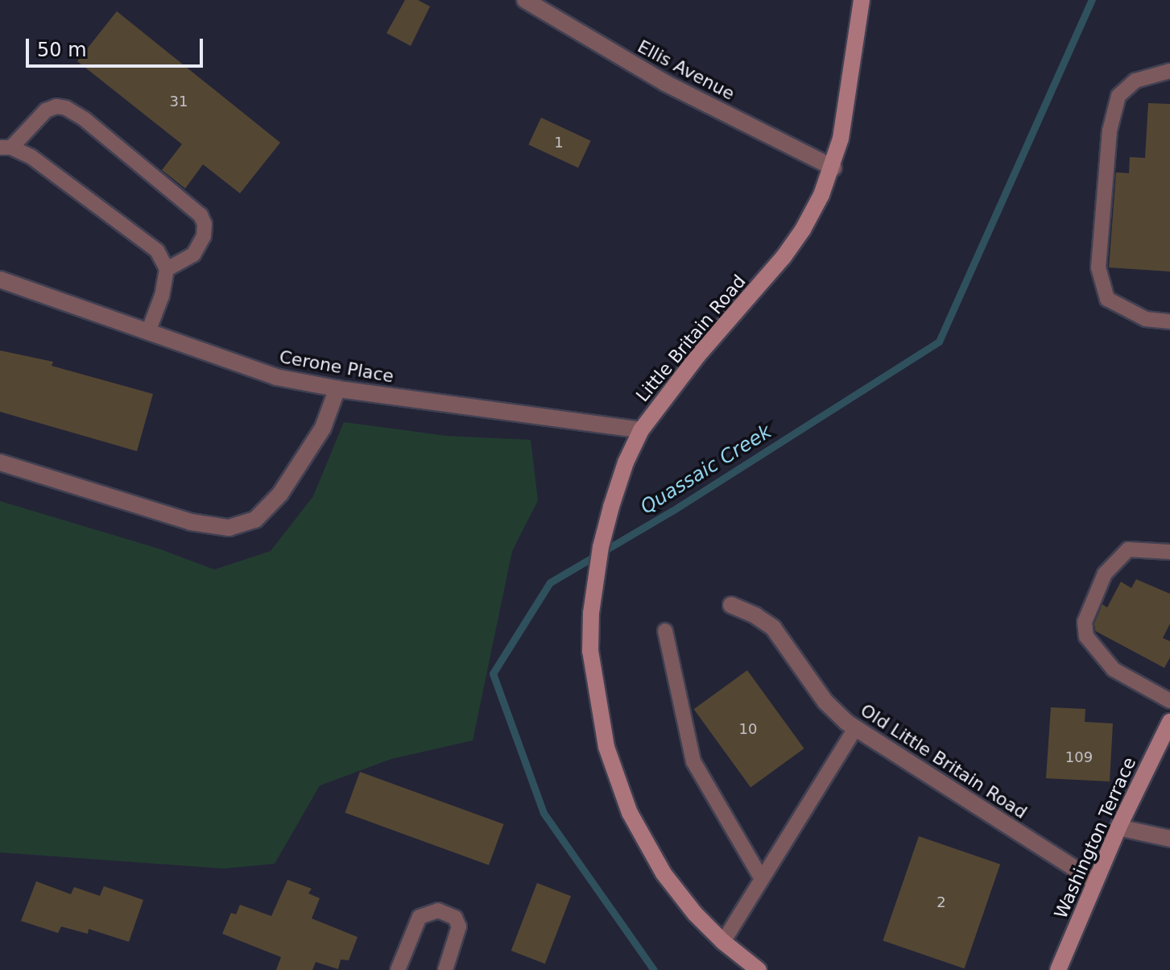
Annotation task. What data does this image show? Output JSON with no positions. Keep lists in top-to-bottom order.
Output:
{
  "streets": {
    "street": [
      "Ellis Avenue",
      "Little Britain Road",
      "Cerone Place",
      "Old Little Britain Road",
      "Washington Terrace"
    ]
  },
  "crossings": [
    ["Ellis Avenue", "Little Britain Road"],
    ["Little Britain Road", "Cerone Place"],
    ["Old Little Britain Road", "Washington Terrace"]
  ],
  "water": ["Quassaic Creek"],
  "house_numbers": [
    "31",
    "1",
    "10",
    "109",
    "2"
  ],
  "scale_bar": "50 m"
}
